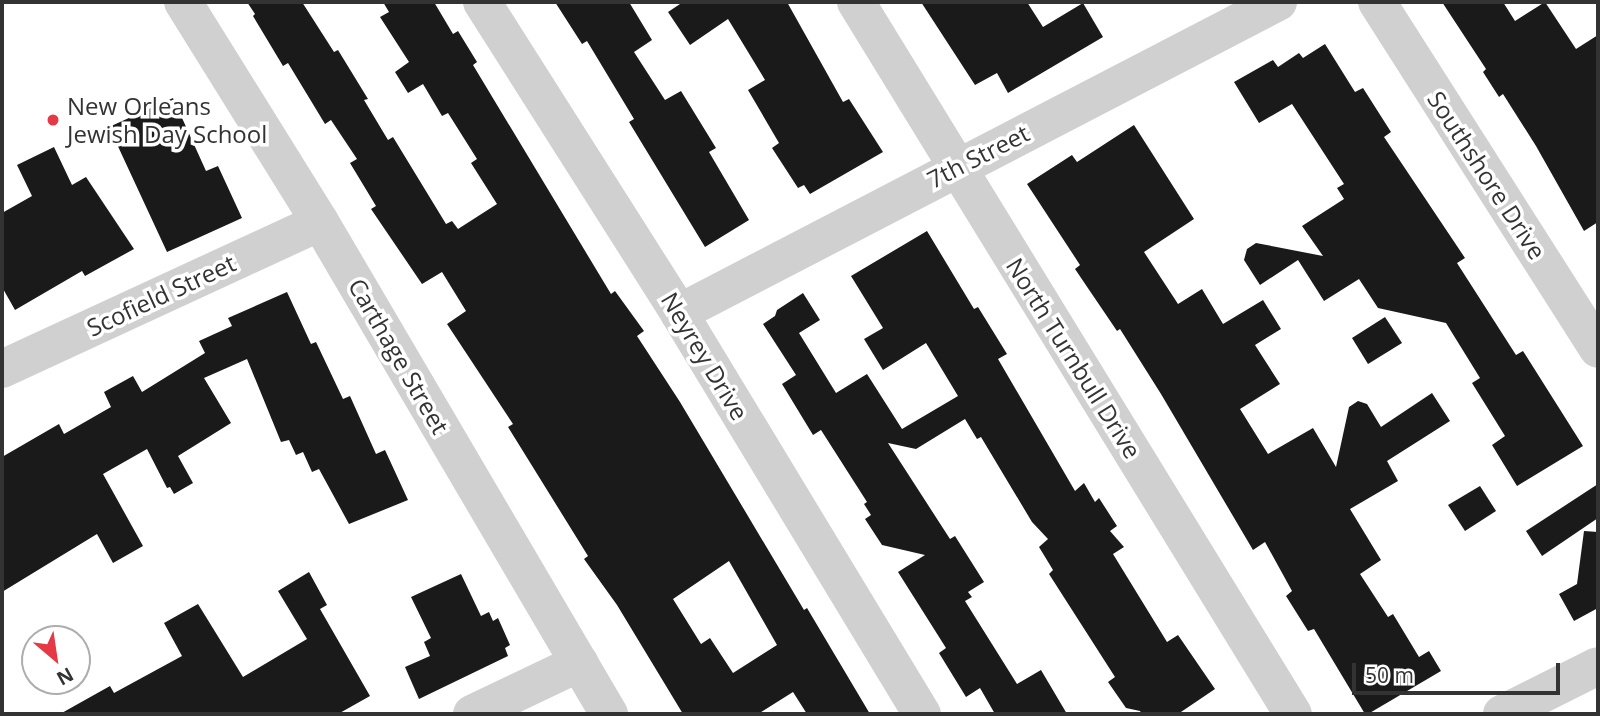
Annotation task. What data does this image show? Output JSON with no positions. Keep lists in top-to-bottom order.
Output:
{
  "streets": {
    "street": [
      "7th Street",
      "Southshore Drive",
      "Scofield Street",
      "Carthage Street",
      "Neyrey Drive",
      "North Turnbull Drive"
    ]
  },
  "crossings": [
    ["7th Street", "Neyrey Drive"],
    ["7th Street", "North Turnbull Drive"],
    ["Scofield Street", "Carthage Street"]
  ],
  "places": ["New Orleans Jewish Day School"],
  "scale_bar": "50 m",
  "north": "bottom right"
}
